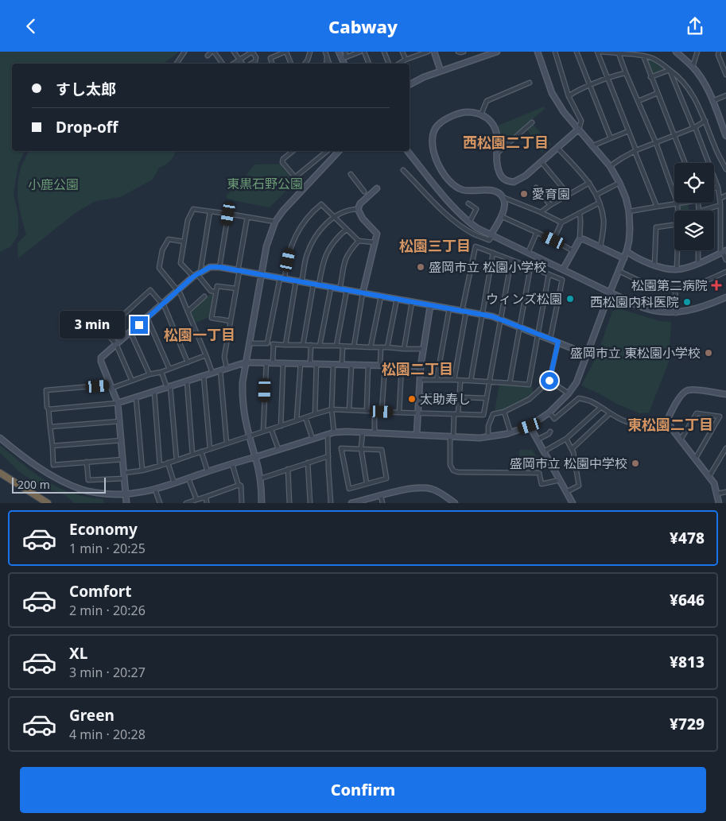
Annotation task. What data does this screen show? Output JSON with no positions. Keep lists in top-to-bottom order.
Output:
{
  "districts": [
    "西松園二丁目",
    "松園三丁目",
    "松園一丁目",
    "松園二丁目",
    "東松園二丁目"
  ],
  "parks": ["東黒石野公園", "小鹿公園"],
  "places": {
    "other": [
      "愛育園",
      "盛岡市立 松園小学校",
      "ウィンズ松園",
      "西松園内科医院",
      "盛岡市立 東松園小学校",
      "太助寿し",
      "盛岡市立 松園中学校"
    ],
    "health": ["松園第二病院"]
  },
  "scale_bar": "200 m",
  "page": {
    "header": "Cabway",
    "banner": ["すし太郎", "Drop-off"],
    "bubble": "3 min",
    "scale": "200 m",
    "list": [
      {
        "name": "Economy",
        "note": "1 min · 20:25",
        "value": "¥478"
      },
      {
        "name": "Comfort",
        "note": "2 min · 20:26",
        "value": "¥646"
      },
      {
        "name": "XL",
        "note": "3 min · 20:27",
        "value": "¥813"
      },
      {
        "name": "Green",
        "note": "4 min · 20:28",
        "value": "¥729"
      }
    ],
    "buttons": "Confirm"
  }
}
